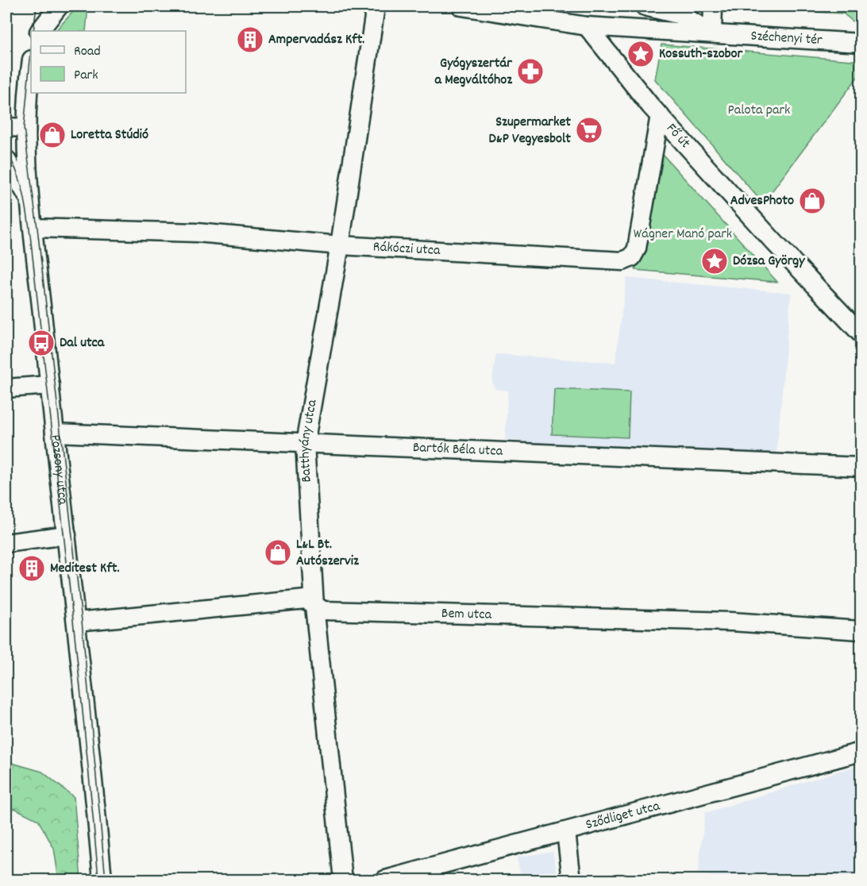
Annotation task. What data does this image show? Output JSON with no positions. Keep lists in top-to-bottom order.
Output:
{
  "streets": {
    "street": [
      "Széchenyi tér",
      "Fő út",
      "Rákóczi utca",
      "Batthyány utca",
      "Bartók Béla utca",
      "Pozsony utca",
      "Bem utca",
      "Sződliget utca"
    ]
  },
  "crossings": [
    ["Széchenyi tér", "Fő út"],
    ["Fő út", "Rákóczi utca"],
    ["Rákóczi utca", "Batthyány utca"],
    ["Rákóczi utca", "Pozsony utca"],
    ["Batthyány utca", "Bartók Béla utca"],
    ["Batthyány utca", "Bem utca"],
    ["Bartók Béla utca", "Pozsony utca"],
    ["Pozsony utca", "Bem utca"]
  ],
  "parks": ["Palota park", "Wágner Manó park"],
  "places": {
    "building": ["Ampervadász Kft.", "Meditest Kft."],
    "place": ["Kossuth-szobor", "Dózsa György"],
    "pharmacy": ["Gyógyszertár a Megváltóhoz"],
    "supermarket": ["Szupermarket D&P Vegyesbolt"],
    "shop": ["Loretta Stúdió", "AdvesPhoto", "L&L Bt. Autószerviz"],
    "bus stop": ["Dal utca"]
  },
  "legend": ["Road", "Park"]
}
